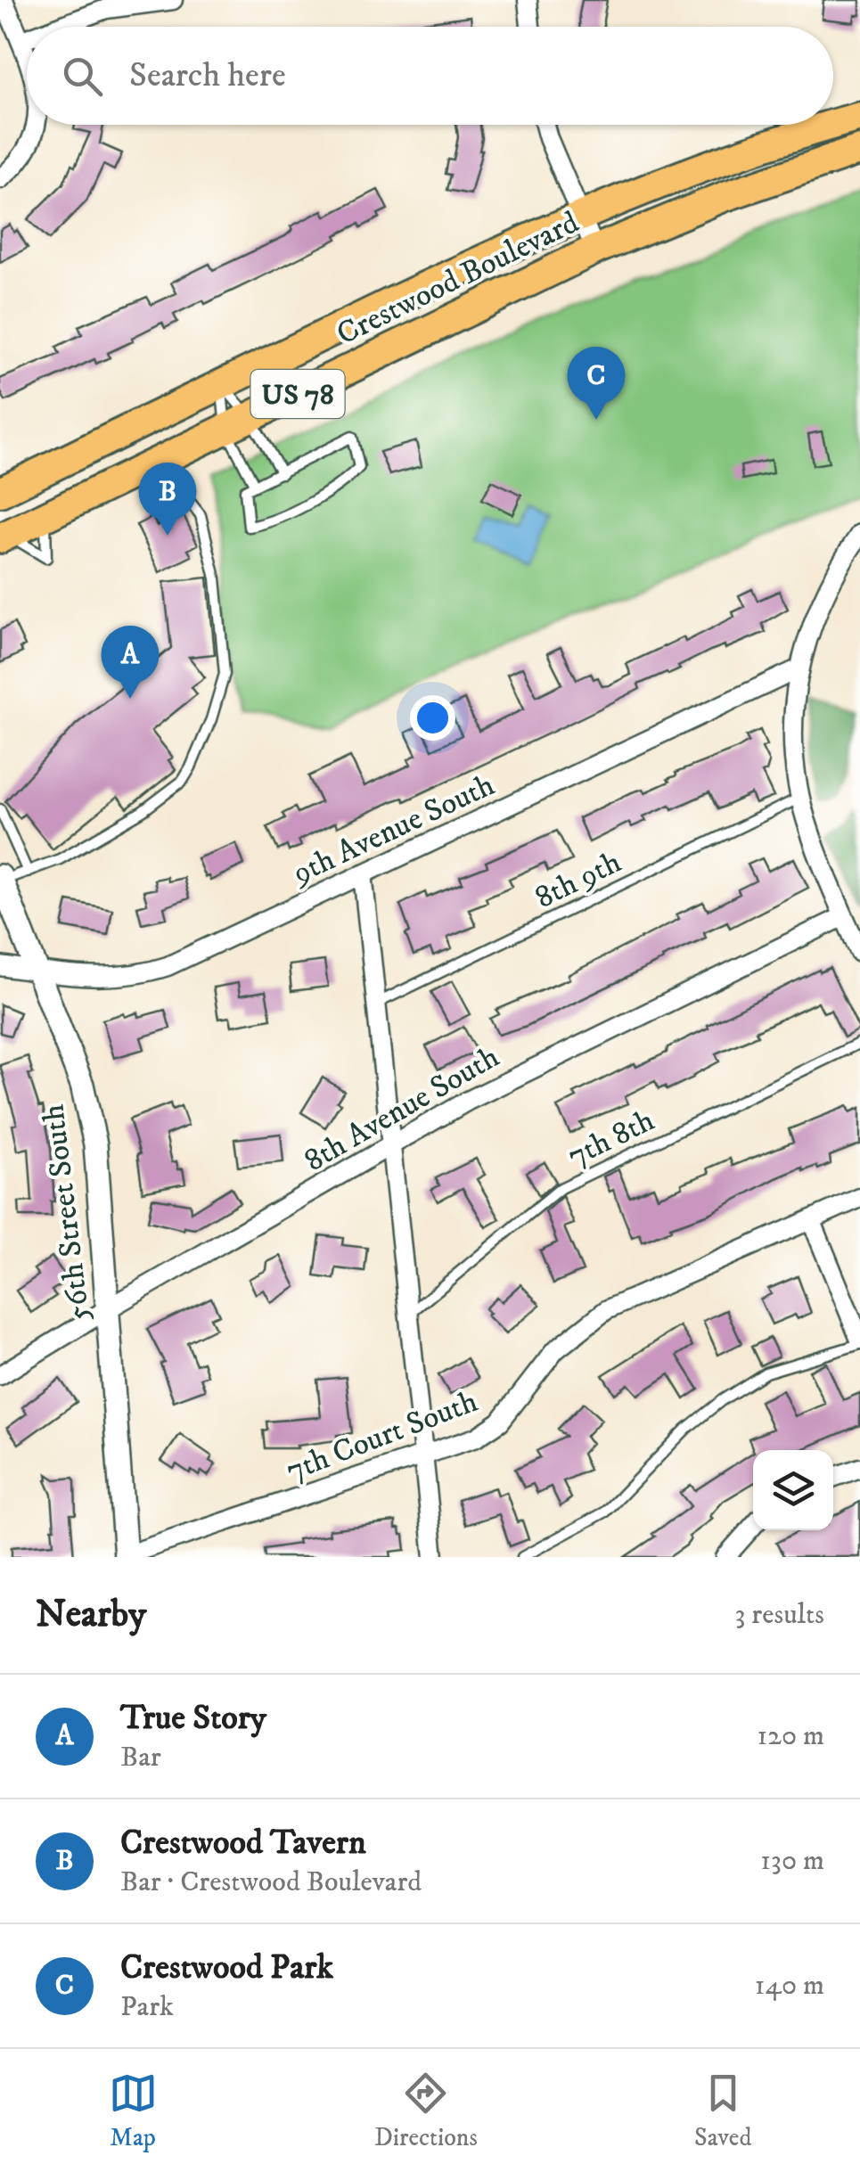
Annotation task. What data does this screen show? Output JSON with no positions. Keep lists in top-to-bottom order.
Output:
{
  "streets": {
    "main road": ["Crestwood Boulevard", "US 78"],
    "street": [
      "9th Avenue South",
      "8th Avenue South",
      "56th Street South",
      "7th Court South"
    ],
    "lane": ["8th 9th", "7th 8th"]
  },
  "crossings": [
    ["9th Avenue South", "56th Street South"],
    ["8th Avenue South", "56th Street South"],
    ["56th Street South", "7th Court South"]
  ],
  "page": {
    "search": "Search here",
    "pins": ["C", "B", "A"],
    "heading": ["Nearby", "3 results"],
    "list": [
      {
        "mark": "A",
        "name": "True Story",
        "note": "Bar",
        "value": "120 m"
      },
      {
        "mark": "B",
        "name": "Crestwood Tavern",
        "note": "Bar · Crestwood Boulevard",
        "value": "130 m"
      },
      {
        "mark": "C",
        "name": "Crestwood Park",
        "note": "Park",
        "value": "140 m"
      }
    ],
    "nav": ["Map", "Directions", "Saved"]
  }
}
